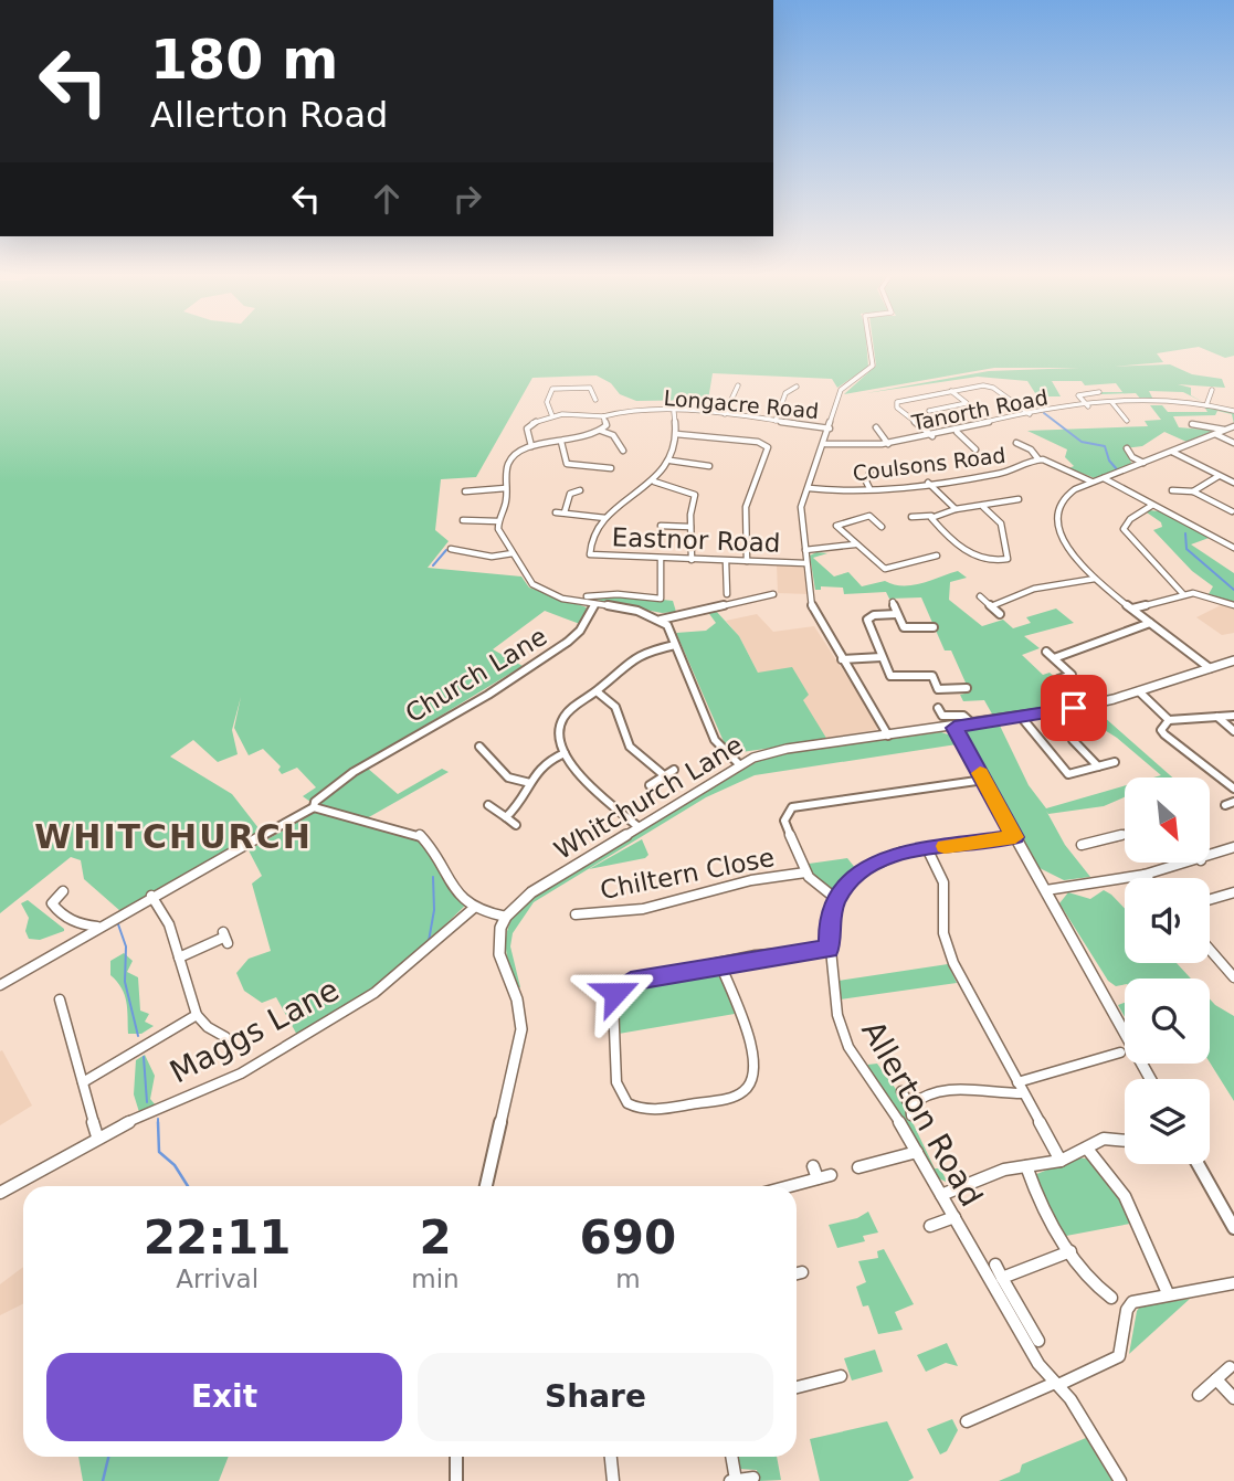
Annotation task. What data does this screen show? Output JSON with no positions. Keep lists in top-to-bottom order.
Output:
{
  "streets": {
    "street": [
      "Longacre Road",
      "Tanorth Road",
      "Coulsons Road",
      "Eastnor Road",
      "Church Lane",
      "Whitchurch Lane",
      "Chiltern Close",
      "Maggs Lane",
      "Allerton Road"
    ]
  },
  "districts": ["WHITCHURCH"],
  "north": "bottom right",
  "page": {
    "turn": ["180 m", "Allerton Road"],
    "eta": [
      "22:11",
      "Arrival",
      "2",
      "min",
      "690",
      "m"
    ],
    "buttons": ["Exit", "Share"]
  }
}
